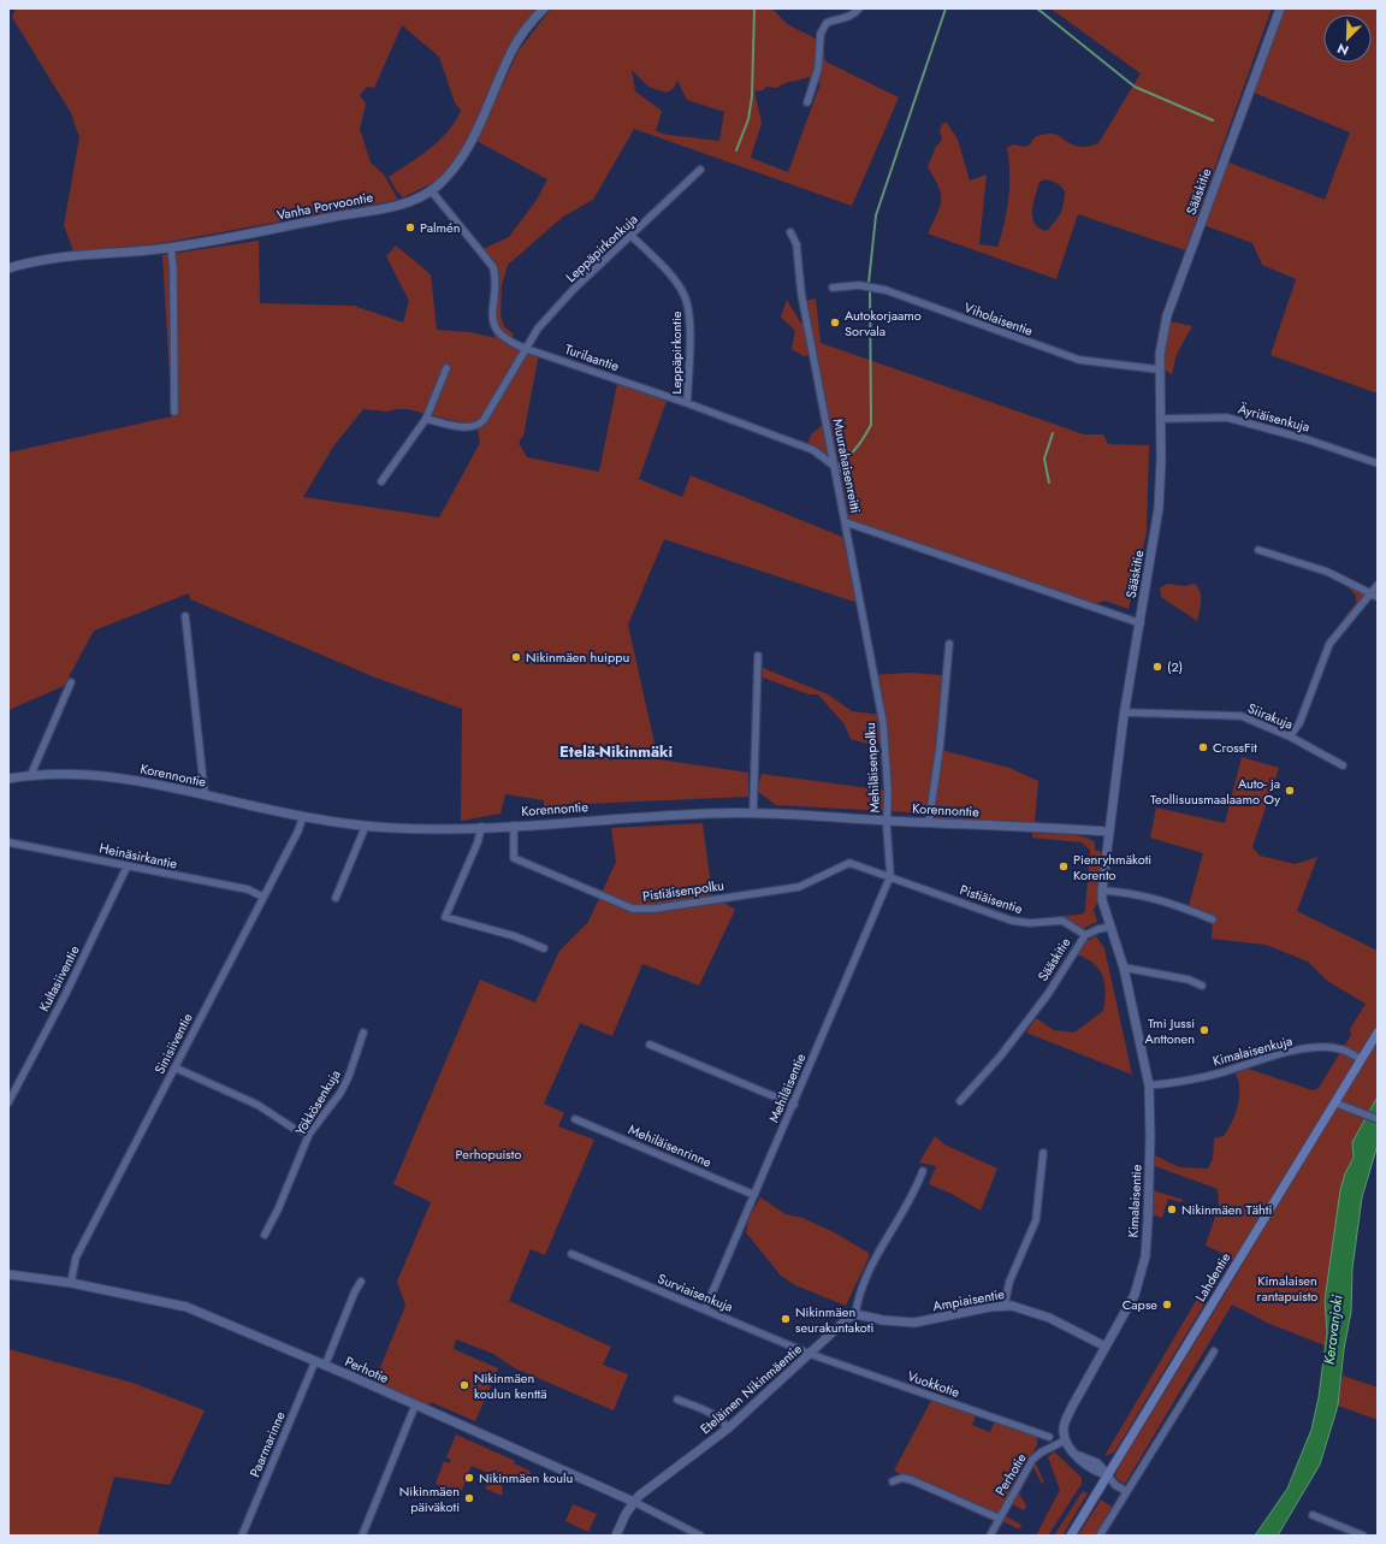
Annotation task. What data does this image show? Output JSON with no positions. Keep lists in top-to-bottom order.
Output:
{
  "streets": {
    "main road": ["Lahdentie"],
    "street": [
      "Sääskitie",
      "Vanha Porvoontie",
      "Leppäpirkonkuja",
      "Viholaisentie",
      "Leppäpirkontie",
      "Turilaantie",
      "Äyriäisenkuja",
      "Muurahaisenreitti",
      "Siirakuja",
      "Mehiläisenpolku",
      "Korennontie",
      "Heinäsirkantie",
      "Pistiäisenpolku",
      "Pistiäisentie",
      "Kultasiiventie",
      "Sinisiiventie",
      "Kimalaisenkuja",
      "Mehiläisentie",
      "Yökkösenkuja",
      "Mehiläisenrinne",
      "Kimalaisentie",
      "Surviaisenkuja",
      "Ampiaisentie",
      "Perhotie",
      "Vuokkotie",
      "Eteläinen Nikinmäentie",
      "Paarmarinne"
    ]
  },
  "crossings": [
    ["Sääskitie", "Viholaisentie"],
    ["Sääskitie", "Äyriäisenkuja"],
    ["Sääskitie", "Muurahaisenreitti"],
    ["Sääskitie", "Siirakuja"],
    ["Sääskitie", "Korennontie"],
    ["Sääskitie", "Pistiäisentie"],
    ["Sääskitie", "Kimalaisentie"],
    ["Vanha Porvoontie", "Turilaantie"],
    ["Leppäpirkonkuja", "Leppäpirkontie"],
    ["Leppäpirkonkuja", "Turilaantie"],
    ["Leppäpirkontie", "Turilaantie"],
    ["Turilaantie", "Muurahaisenreitti"],
    ["Muurahaisenreitti", "Mehiläisenpolku"],
    ["Mehiläisenpolku", "Korennontie"],
    ["Mehiläisenpolku", "Pistiäisenpolku"],
    ["Mehiläisenpolku", "Pistiäisentie"],
    ["Mehiläisenpolku", "Mehiläisentie"],
    ["Korennontie", "Pistiäisenpolku"],
    ["Korennontie", "Sinisiiventie"],
    ["Heinäsirkantie", "Kultasiiventie"],
    ["Heinäsirkantie", "Sinisiiventie"],
    ["Pistiäisenpolku", "Pistiäisentie"],
    ["Pistiäisenpolku", "Mehiläisentie"],
    ["Pistiäisentie", "Mehiläisentie"],
    ["Sinisiiventie", "Perhotie"],
    ["Kimalaisenkuja", "Kimalaisentie"],
    ["Kimalaisenkuja", "Lahdentie"],
    ["Mehiläisentie", "Mehiläisenrinne"],
    ["Mehiläisentie", "Surviaisenkuja"],
    ["Kimalaisentie", "Ampiaisentie"],
    ["Kimalaisentie", "Perhotie"],
    ["Surviaisenkuja", "Vuokkotie"],
    ["Surviaisenkuja", "Eteläinen Nikinmäentie"],
    ["Ampiaisentie", "Eteläinen Nikinmäentie"],
    ["Perhotie", "Eteläinen Nikinmäentie"],
    ["Perhotie", "Paarmarinne"],
    ["Vuokkotie", "Eteläinen Nikinmäentie"]
  ],
  "districts": ["Etelä-Nikinmäki"],
  "water": ["Keravanjoki"],
  "parks": ["Perhopuisto", "Kimalaisen rantapuisto"],
  "places": [
    "Palmén",
    "Autokorjaamo Sorvala",
    "Nikinmäen huippu",
    "(2)",
    "CrossFit",
    "Auto- ja Teollisuusmaalaamo Oy",
    "Pienryhmäkoti Korento",
    "Tmi Jussi Anttonen",
    "Nikinmäen Tähti",
    "Capse",
    "Nikinmäen seurakuntakoti",
    "Nikinmäen koulun kenttä",
    "Nikinmäen koulu",
    "Nikinmäen päiväkoti"
  ],
  "north": "bottom left"
}
